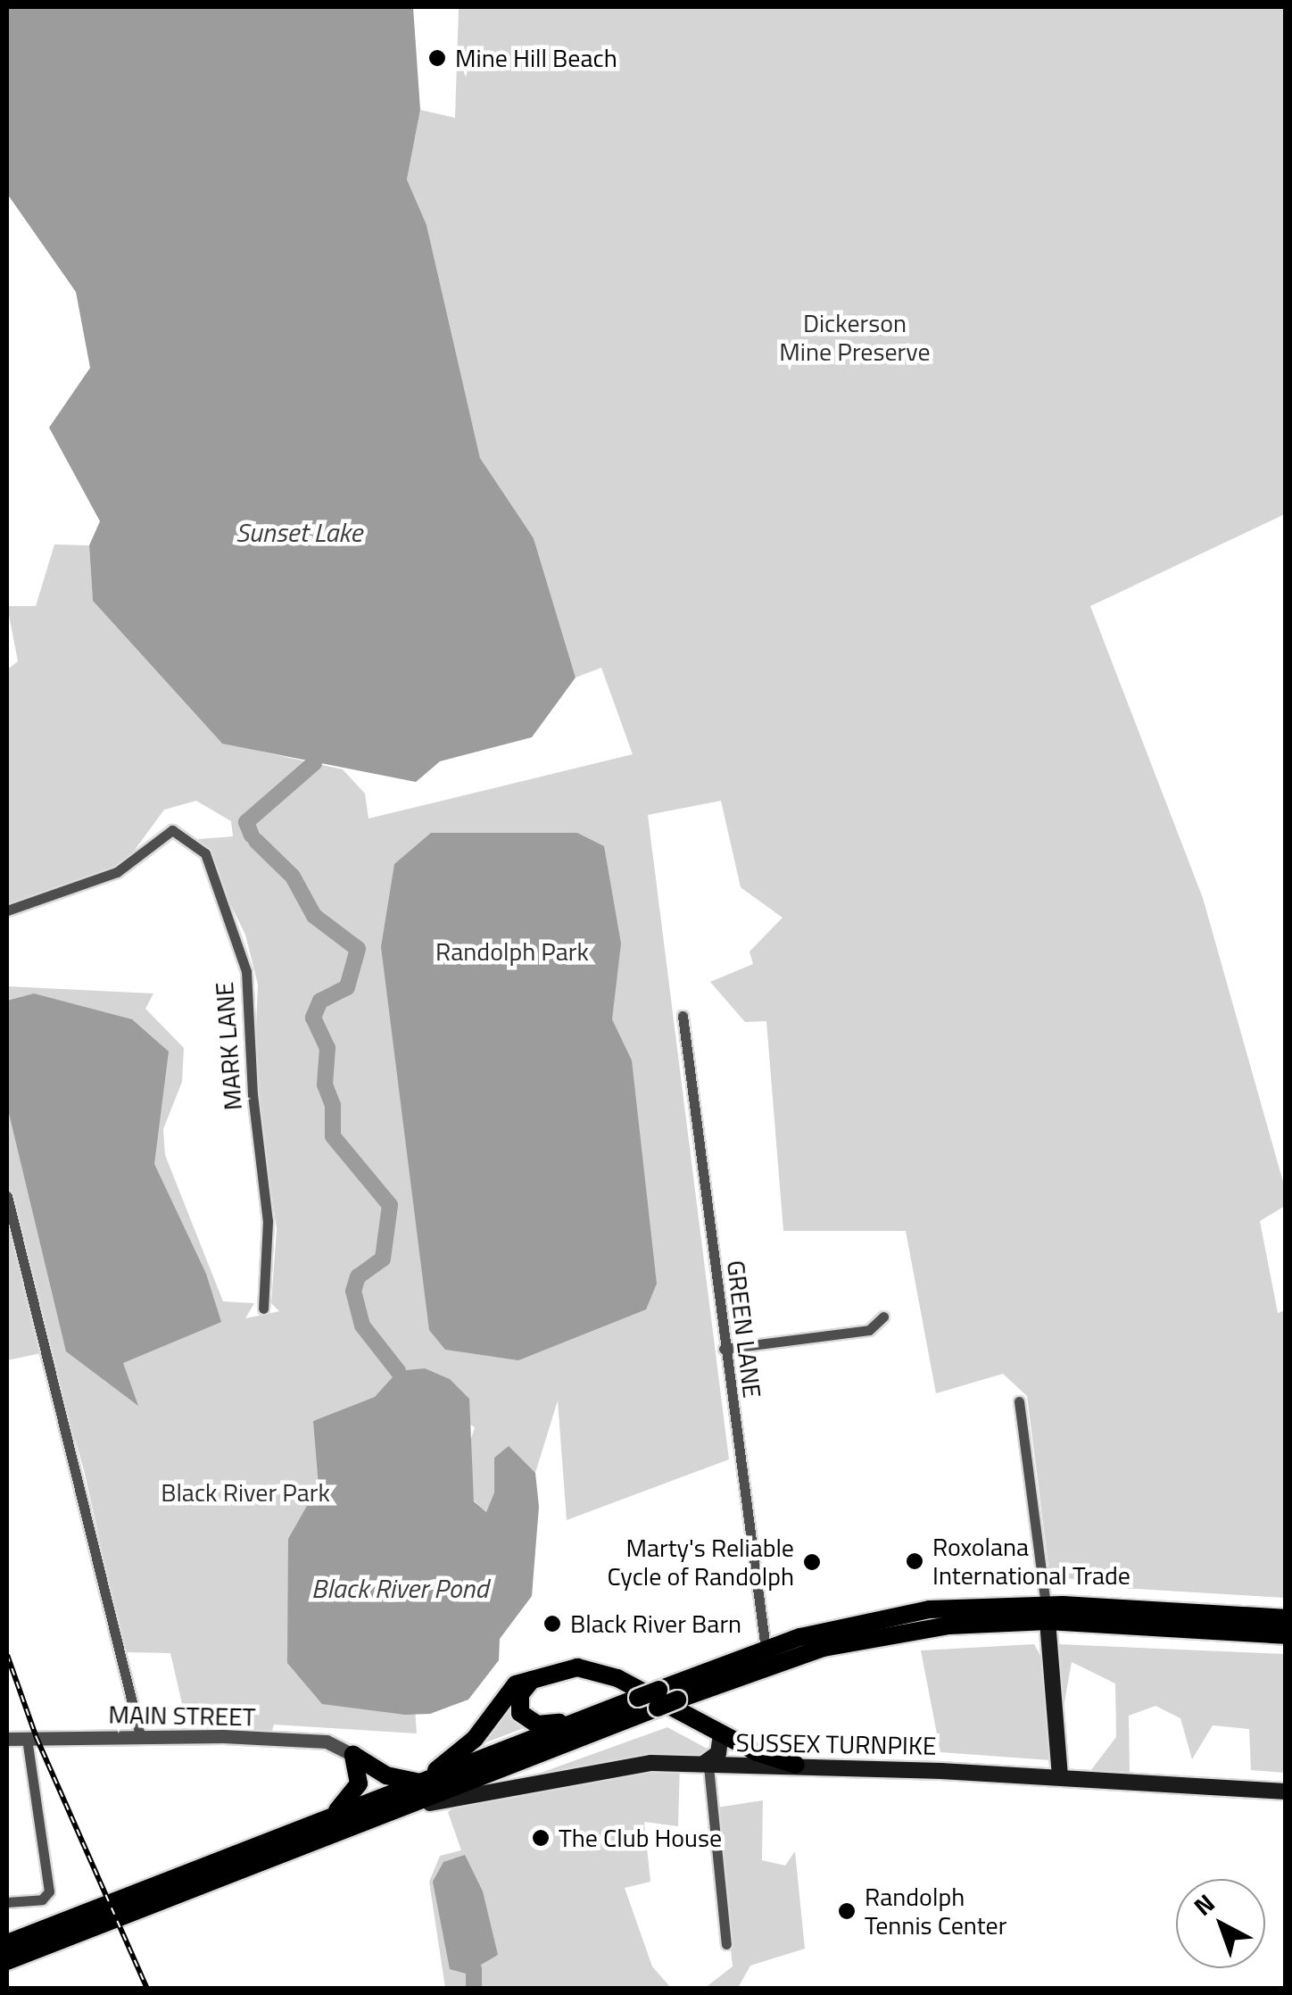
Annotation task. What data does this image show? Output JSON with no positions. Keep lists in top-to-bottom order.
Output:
{
  "streets": {
    "main road": ["SUSSEX TURNPIKE"],
    "street": ["MARK LANE", "GREEN LANE", "MAIN STREET"]
  },
  "water": ["Sunset Lake", "Black River Pond"],
  "parks": ["Dickerson Mine Preserve", "Randolph Park", "Black River Park"],
  "places": [
    "Mine Hill Beach",
    "Roxolana International Trade",
    "Marty's Reliable Cycle of Randolph",
    "Black River Barn",
    "The Club House",
    "Randolph Tennis Center"
  ],
  "north": "top left"
}
